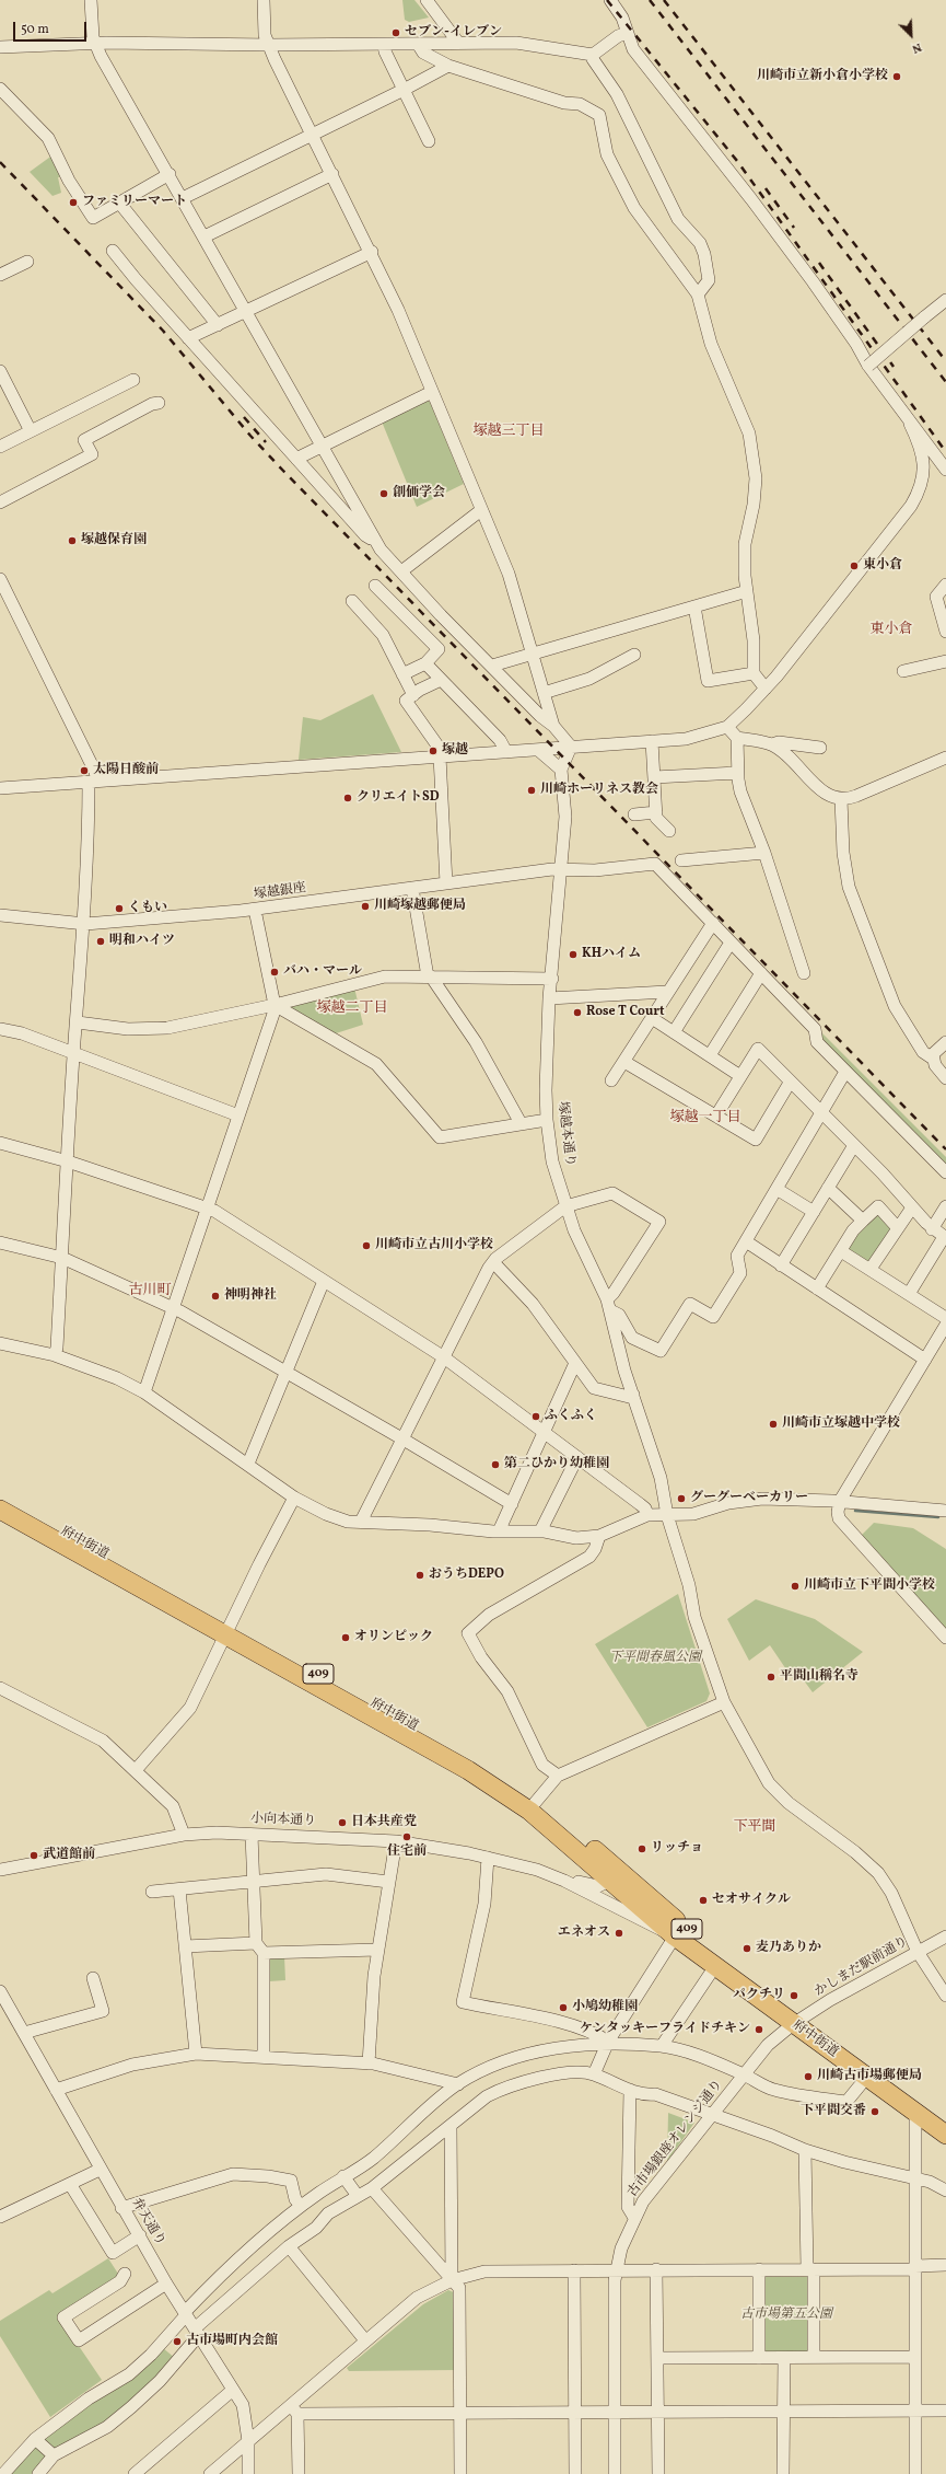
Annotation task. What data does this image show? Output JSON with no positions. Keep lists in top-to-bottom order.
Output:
{
  "streets": {
    "highway": ["府中街道", "409"],
    "street": [
      "塚越銀座",
      "塚越本通り",
      "小向本通り",
      "かしまだ駅前通り",
      "古市場銀座オレンジ通り",
      "弁天通り"
    ]
  },
  "crossings": [
    ["塚越銀座", "塚越本通り"],
    ["塚越本通り", "かしまだ駅前通り"],
    ["府中街道", "かしまだ駅前通り"],
    ["府中街道", "古市場銀座オレンジ通り"],
    ["かしまだ駅前通り", "古市場銀座オレンジ通り"]
  ],
  "districts": [
    "塚越三丁目",
    "東小倉",
    "塚越二丁目",
    "塚越一丁目",
    "古川町",
    "下平間"
  ],
  "parks": ["下平間春風公園", "古市場第五公園"],
  "places": [
    "セブン-イレブン",
    "川崎市立新小倉小学校",
    "ファミリーマート",
    "創価学会",
    "塚越保育園",
    "東小倉",
    "塚越",
    "太陽日酸前",
    "川崎ホーリネス教会",
    "クリエイトSD",
    "川崎塚越郵便局",
    "くもい",
    "明和ハイツ",
    "KHハイム",
    "バハ・マール",
    "Rose T Court",
    "川崎市立古川小学校",
    "神明神社",
    "ふくふく",
    "川崎市立塚越中学校",
    "第二ひかり幼稚園",
    "グーグーベーカリー",
    "おうちDEPO",
    "川崎市立下平間小学校",
    "オリンピック",
    "平間山稱名寺",
    "日本共産党",
    "住宅前",
    "リッチョ",
    "武道館前",
    "セオサイクル",
    "エネオス",
    "麦乃ありか",
    "パクチリ",
    "小鳩幼稚園",
    "ケンタッキーフライドチキン",
    "川崎古市場郵便局",
    "下平間交番",
    "古市場町内会館"
  ],
  "scale_bar": "50 m",
  "north": "bottom right"
}
